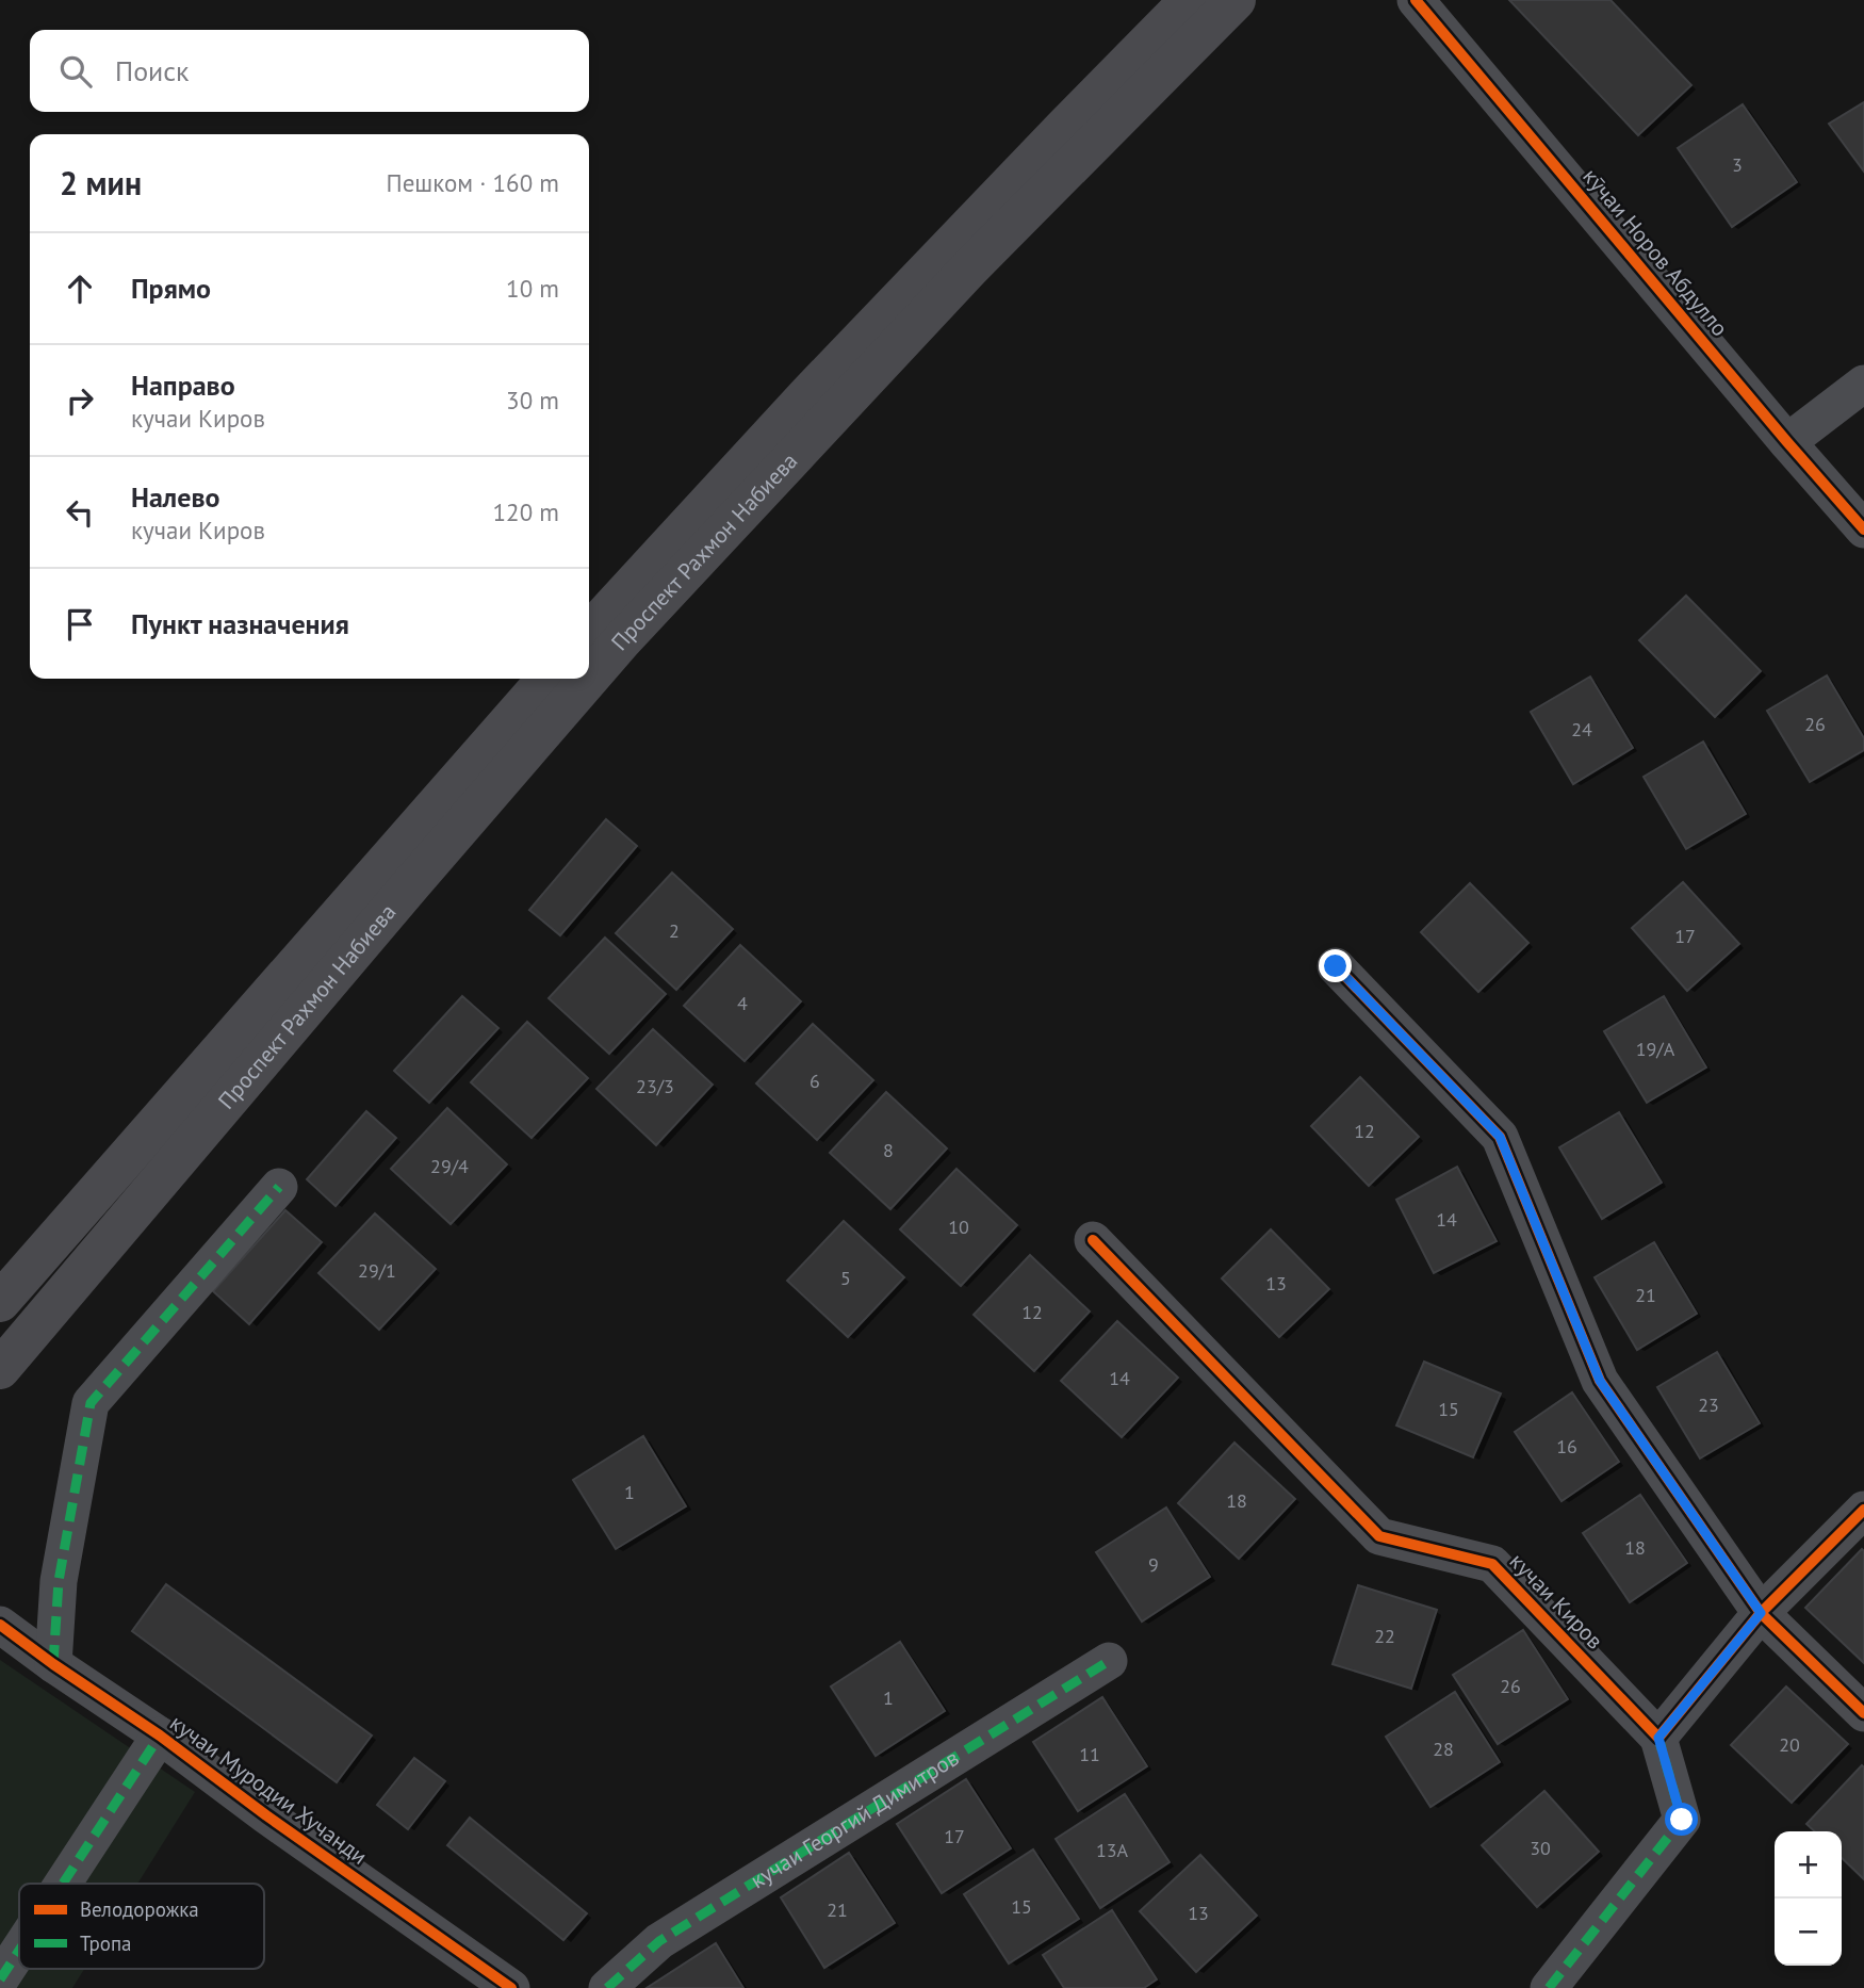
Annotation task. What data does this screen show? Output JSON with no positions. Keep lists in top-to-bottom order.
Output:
{
  "streets": {
    "main road": ["Проспект Рахмон Набиева"],
    "street": [
      "кӯчаи Норов Абдулло",
      "кучаи Киров",
      "кучаи Муродии Хучанди",
      "кучаи Георгий Димитров"
    ]
  },
  "house_numbers": [
    "3",
    "26",
    "24",
    "2",
    "17",
    "4",
    "19/А",
    "6",
    "23/3",
    "12",
    "8",
    "29/4",
    "14",
    "10",
    "29/1",
    "5",
    "13",
    "21",
    "12",
    "14",
    "23",
    "15",
    "16",
    "1",
    "18",
    "18",
    "9",
    "22",
    "26",
    "1",
    "20",
    "28",
    "11",
    "17",
    "30",
    "13А",
    "15",
    "21",
    "13"
  ],
  "legend": ["Велодорожка", "Тропа"],
  "page": {
    "search": "Поиск",
    "heading": ["2 мин", "Пешком · 160 m"],
    "list": [
      ["Прямо", "10 m"],
      ["Направо", "кучаи Киров", "30 m"],
      ["Налево", "кучаи Киров", "120 m"],
      "Пункт назначения"
    ],
    "map_buttons": ["+", "−"]
  }
}
